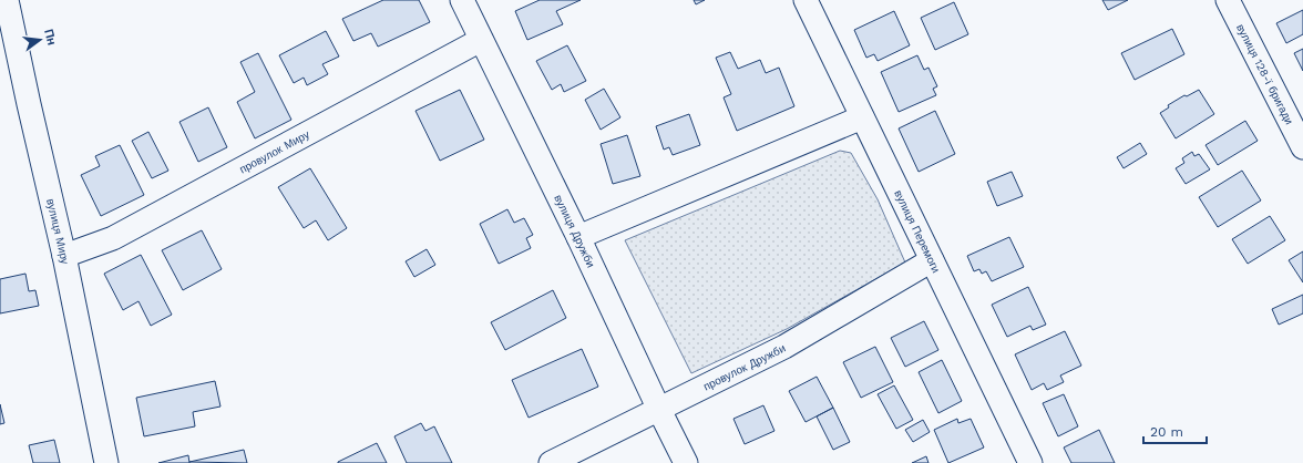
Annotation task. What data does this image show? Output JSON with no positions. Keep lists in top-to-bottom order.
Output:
{
  "streets": {
    "street": [
      "вулиця 128-ї бригади",
      "провулок Миру",
      "вулиця Миру",
      "вулиця Дружби",
      "вулиця Перемоги",
      "провулок Дружби"
    ]
  },
  "crossings": [
    ["провулок Миру", "вулиця Миру"],
    ["провулок Миру", "вулиця Дружби"],
    ["вулиця Дружби", "провулок Дружби"],
    ["вулиця Перемоги", "провулок Дружби"]
  ],
  "scale_bar": "20 m",
  "north": "right"
}
